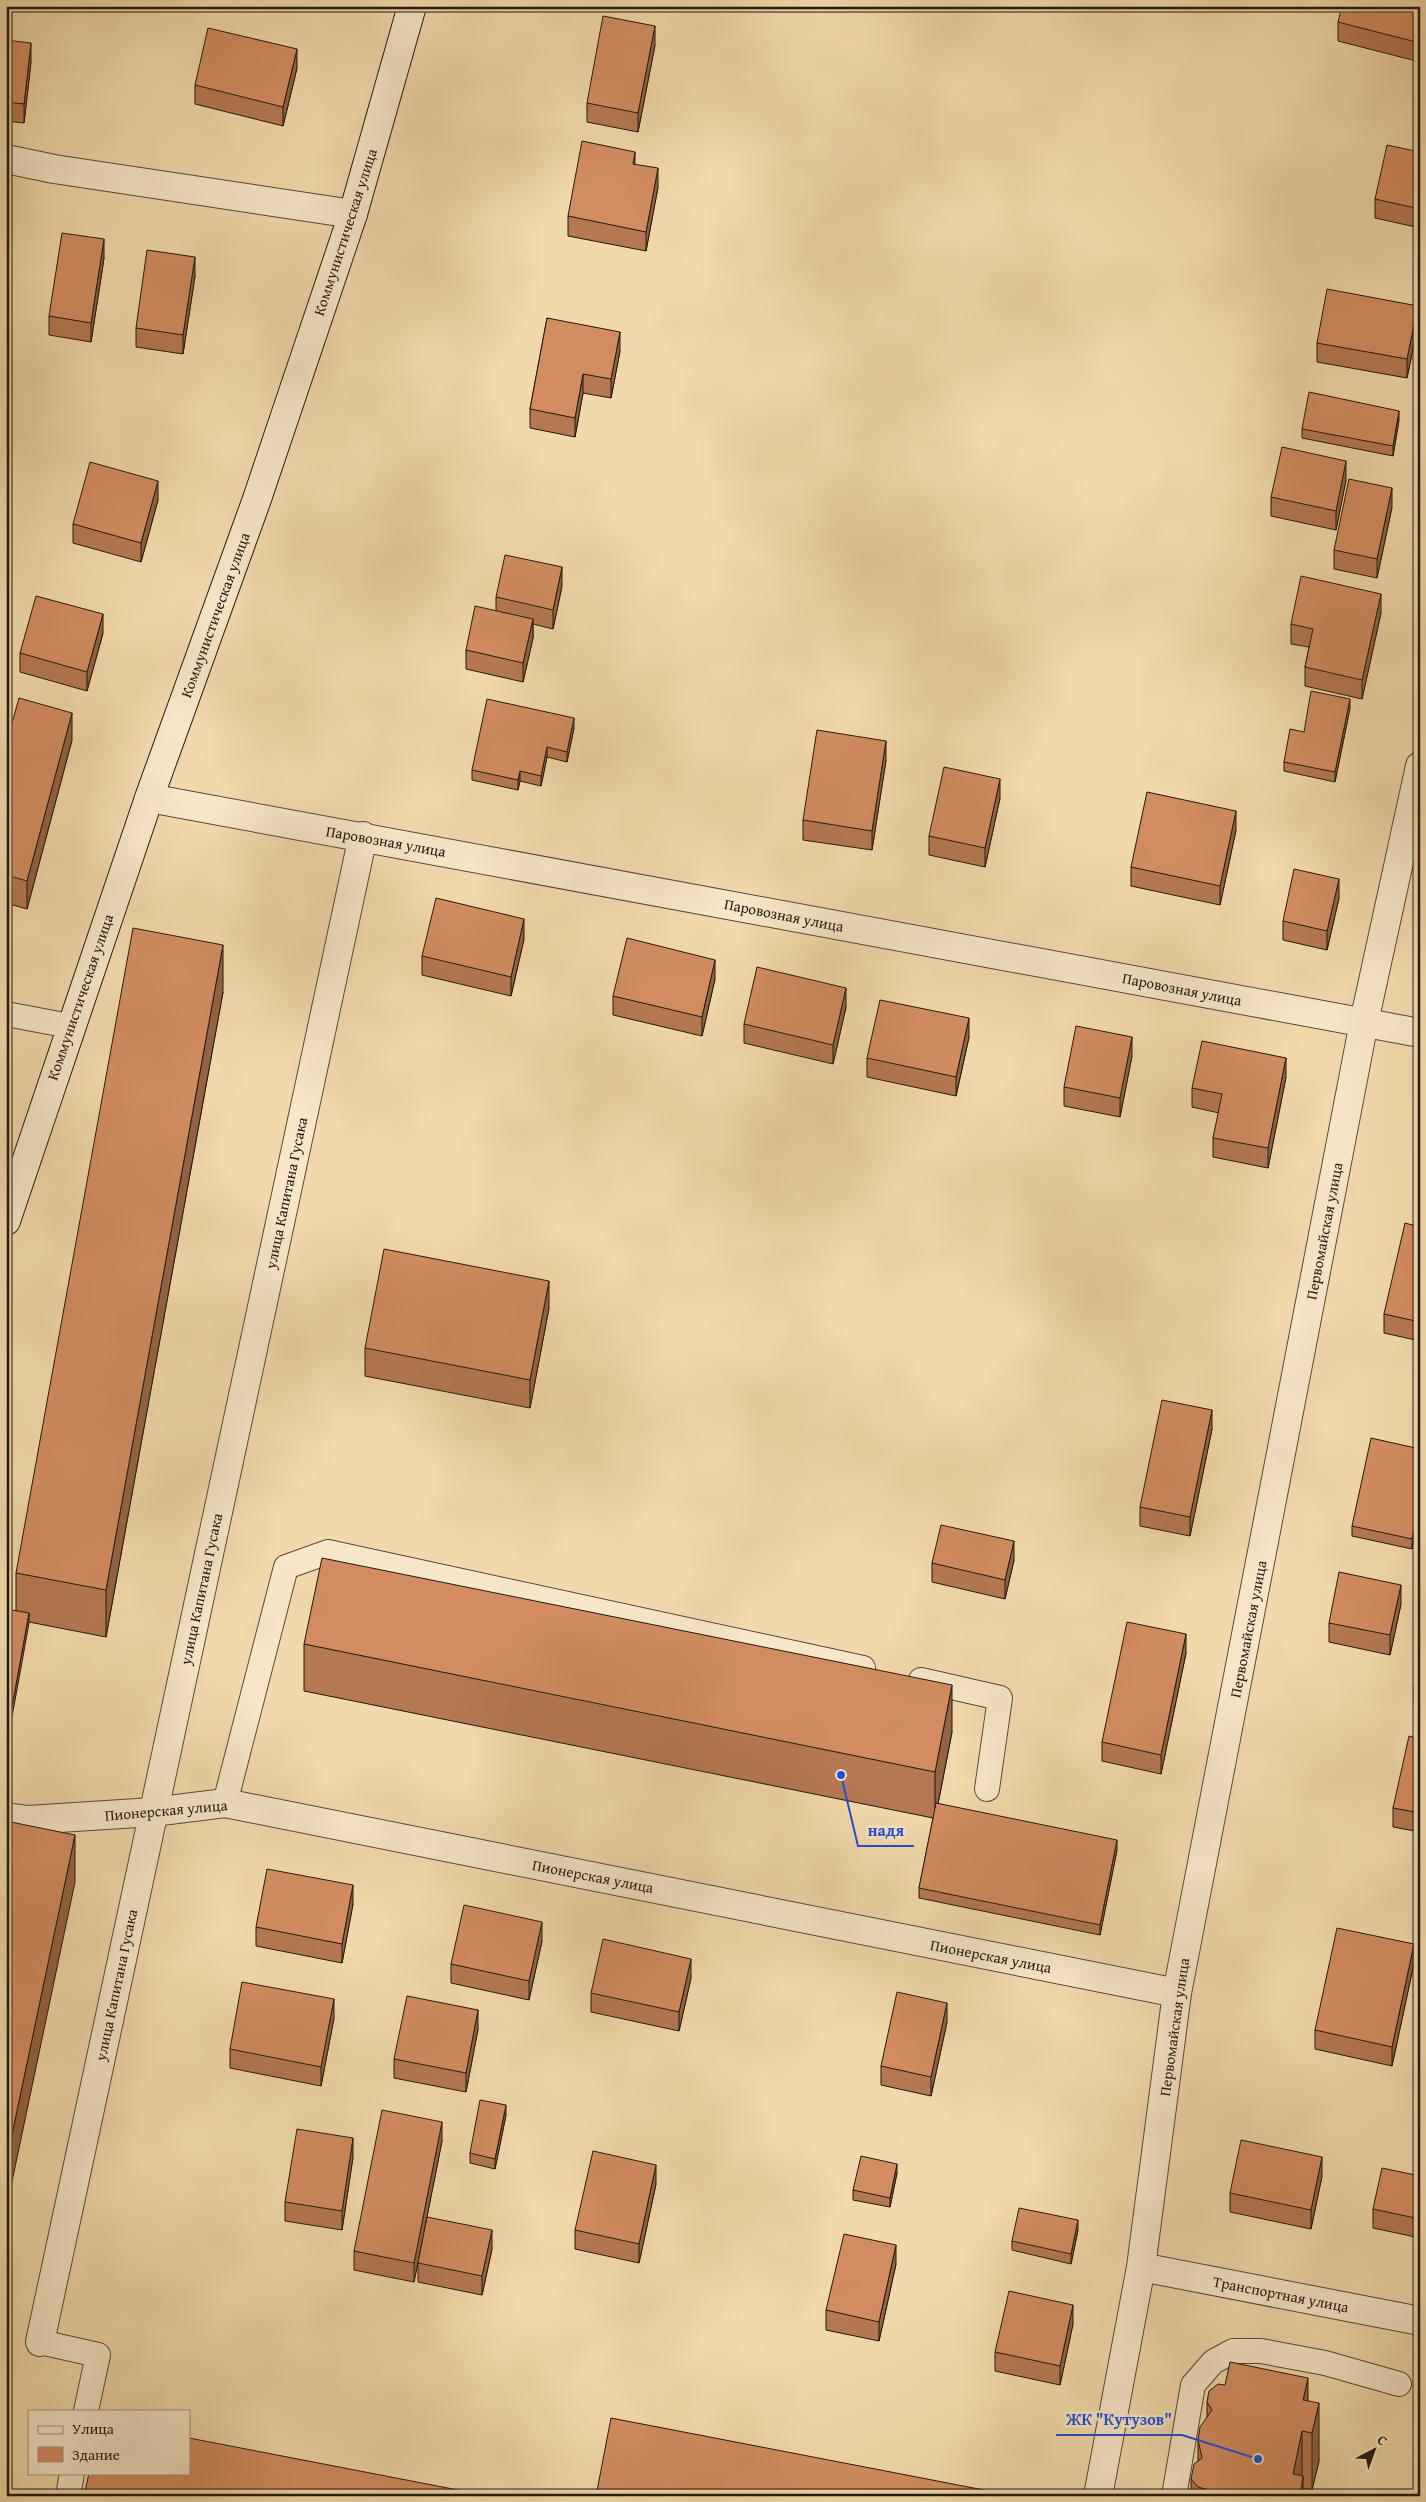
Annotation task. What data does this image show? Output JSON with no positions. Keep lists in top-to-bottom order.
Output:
{
  "streets": {
    "street": [
      "Коммунистическая улица",
      "Паровозная улица",
      "улица Капитана Гусака",
      "Первомайская улица",
      "Пионерская улица",
      "Транспортная улица"
    ]
  },
  "crossings": [
    ["Коммунистическая улица", "Паровозная улица"],
    ["Паровозная улица", "улица Капитана Гусака"],
    ["Паровозная улица", "Первомайская улица"],
    ["улица Капитана Гусака", "Пионерская улица"],
    ["Первомайская улица", "Пионерская улица"],
    ["Первомайская улица", "Транспортная улица"]
  ],
  "places": ["надя", "ЖК \"Кутузов\""],
  "legend": ["Улица", "Здание"],
  "north": "top right"
}
